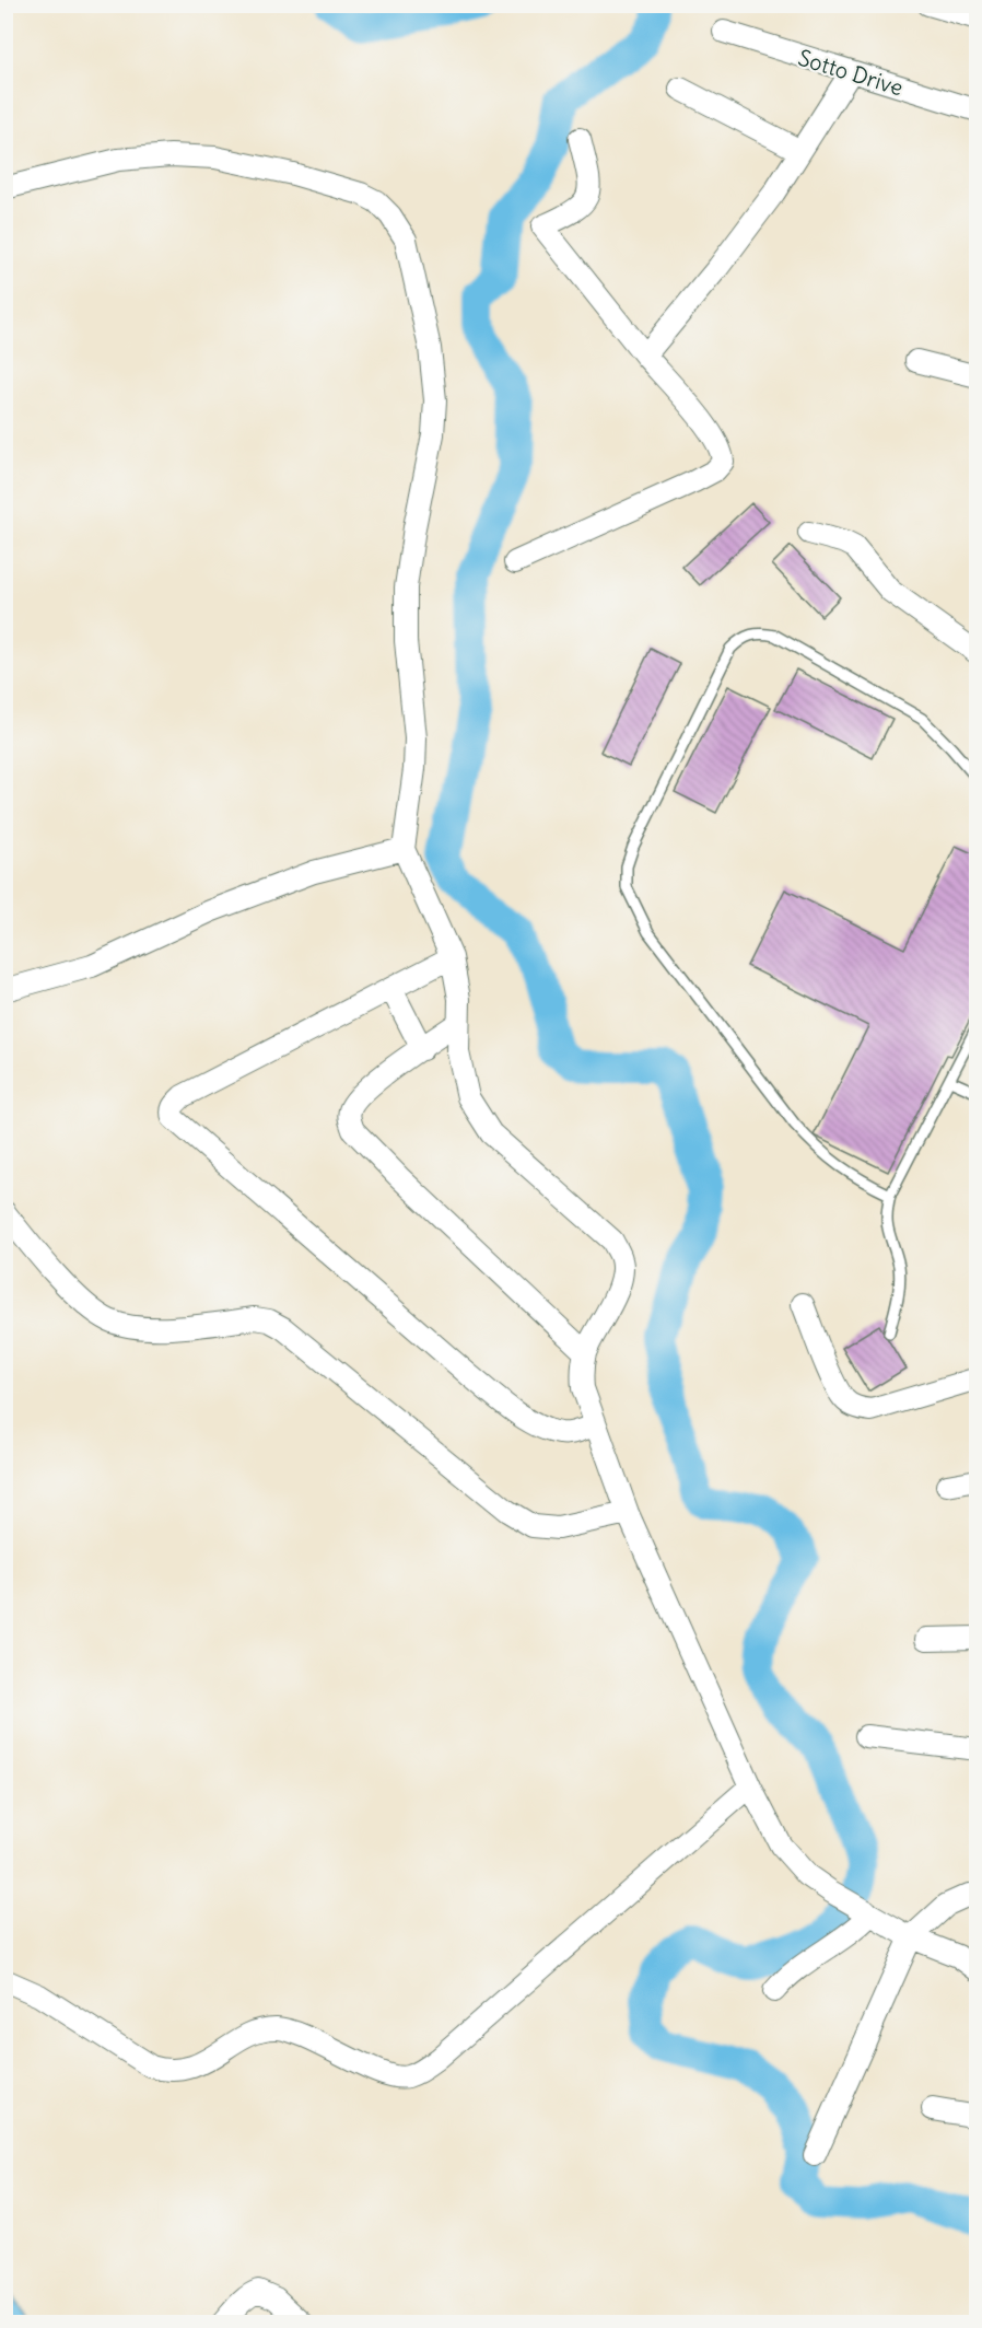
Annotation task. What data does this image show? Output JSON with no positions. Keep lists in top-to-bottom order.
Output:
{
  "streets": {
    "street": ["Sotto Drive"]
  }
}
